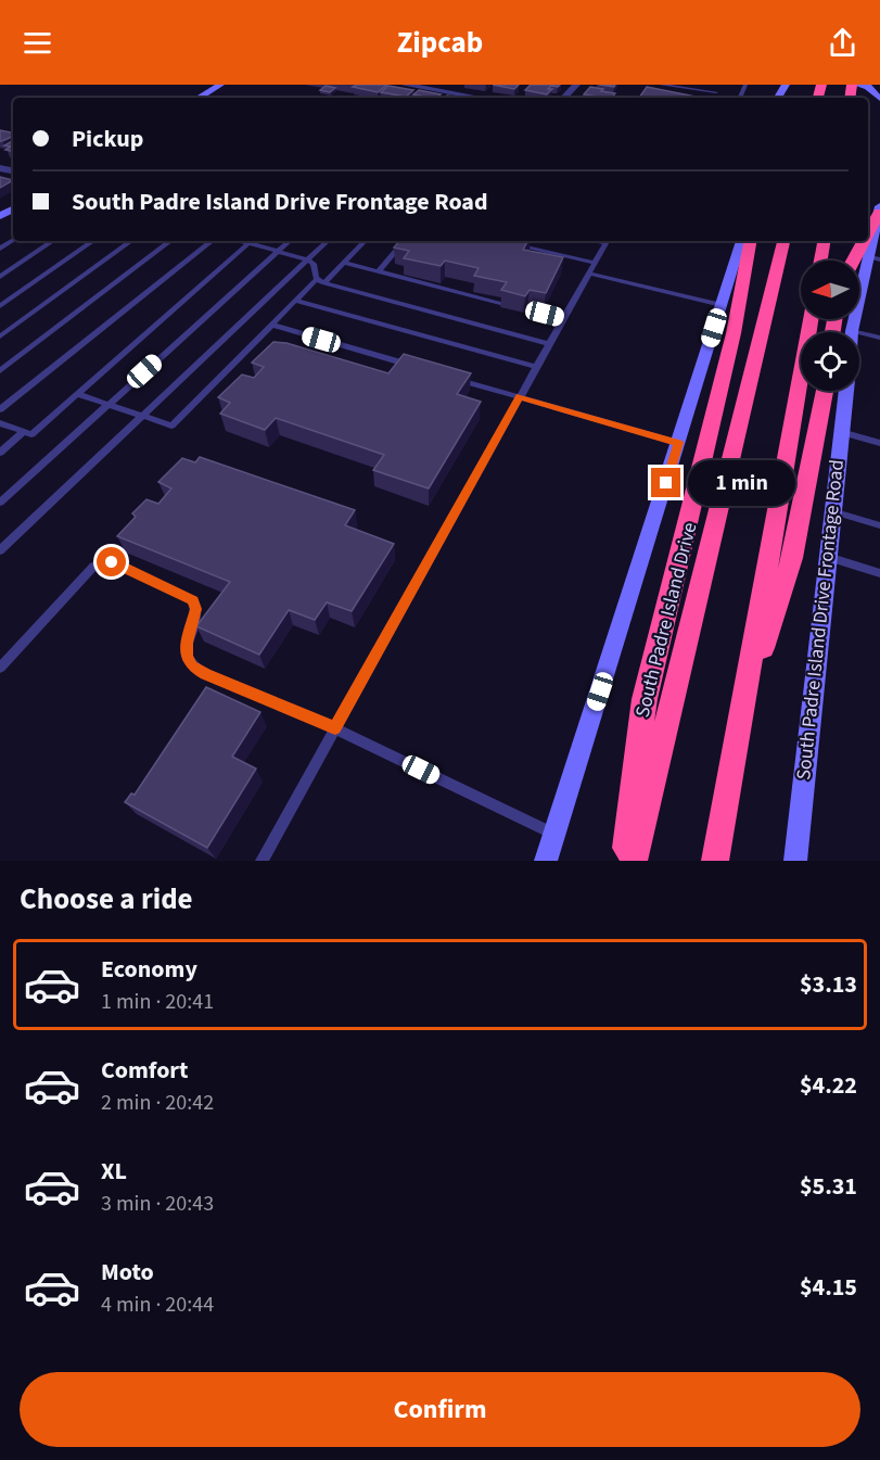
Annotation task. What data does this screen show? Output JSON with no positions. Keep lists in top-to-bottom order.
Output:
{
  "streets": {
    "highway": ["South Padre Island Drive"],
    "main road": ["South Padre Island Drive Frontage Road"]
  },
  "north": "left",
  "page": {
    "header": "Zipcab",
    "banner": ["Pickup", "South Padre Island Drive Frontage Road"],
    "bubble": "1 min",
    "heading": "Choose a ride",
    "list": [
      {
        "name": "Economy",
        "note": "1 min · 20:41",
        "value": "$3.13"
      },
      {
        "name": "Comfort",
        "note": "2 min · 20:42",
        "value": "$4.22"
      },
      {
        "name": "XL",
        "note": "3 min · 20:43",
        "value": "$5.31"
      },
      {
        "name": "Moto",
        "note": "4 min · 20:44",
        "value": "$4.15"
      }
    ],
    "buttons": "Confirm"
  }
}
